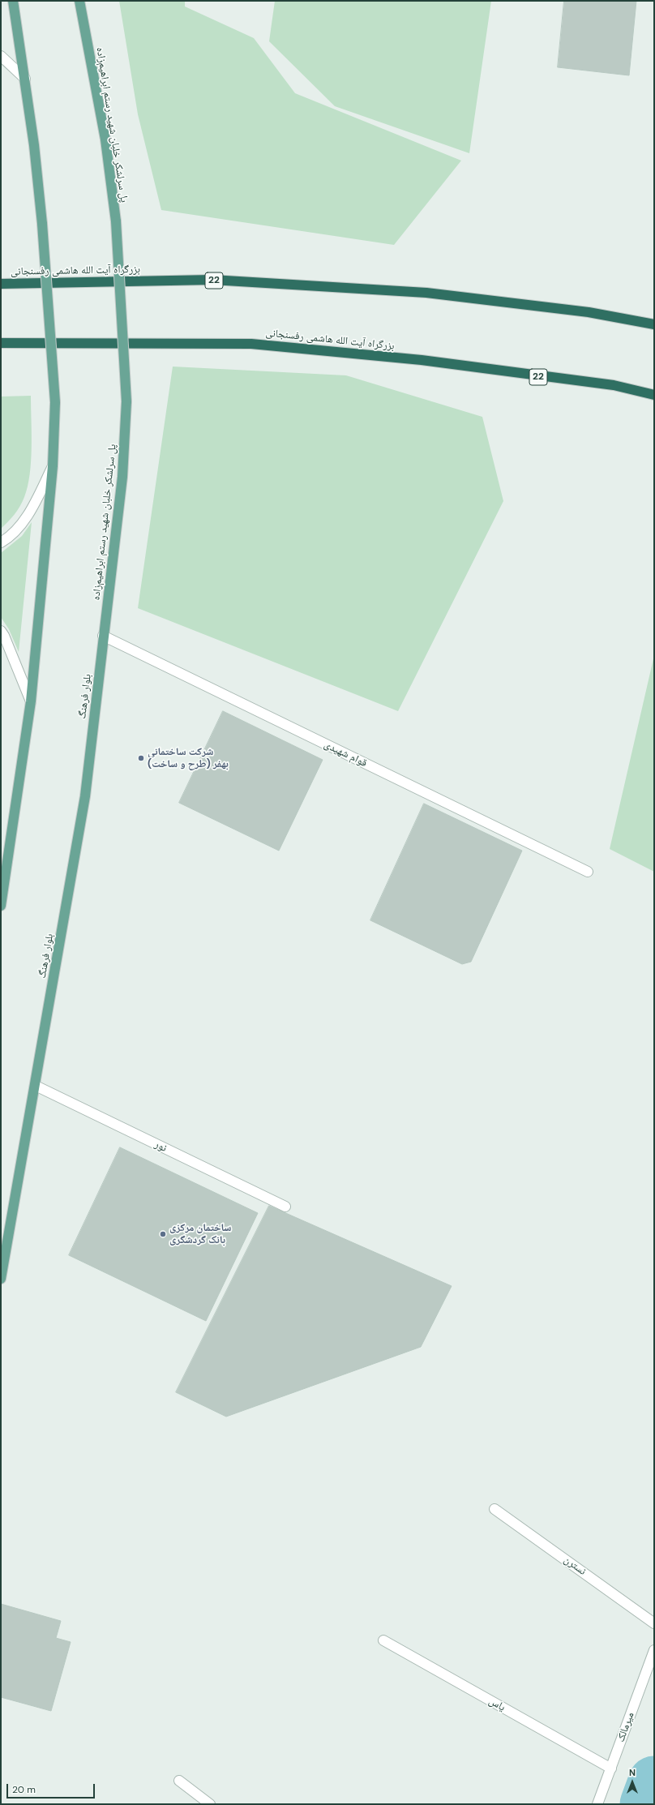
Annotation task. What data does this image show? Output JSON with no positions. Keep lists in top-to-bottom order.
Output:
{
  "streets": {
    "highway": ["بزرگراه آیت الله هاشمی رفسنجانی", "22"],
    "main road": ["پل سرلشکر خلبان شهید رستم ابراهیم‌زاده", "بلوار فرهنگ"],
    "street": [
      "قوام شهیدی",
      "نور",
      "نسترن",
      "یاس",
      "میرمالک"
    ]
  },
  "crossings": [
    ["پل سرلشکر خلبان شهید رستم ابراهیم‌زاده", "بلوار فرهنگ"],
    ["پل سرلشکر خلبان شهید رستم ابراهیم‌زاده", "قوام شهیدی"],
    ["بلوار فرهنگ", "قوام شهیدی"],
    ["بلوار فرهنگ", "نور"],
    ["یاس", "میرمالک"]
  ],
  "places": ["شرکت ساختمانی بهفر (طرح و ساخت)", "ساختمان مرکزی بانک گردشگری"],
  "scale_bar": "20 m",
  "north": "top"
}
